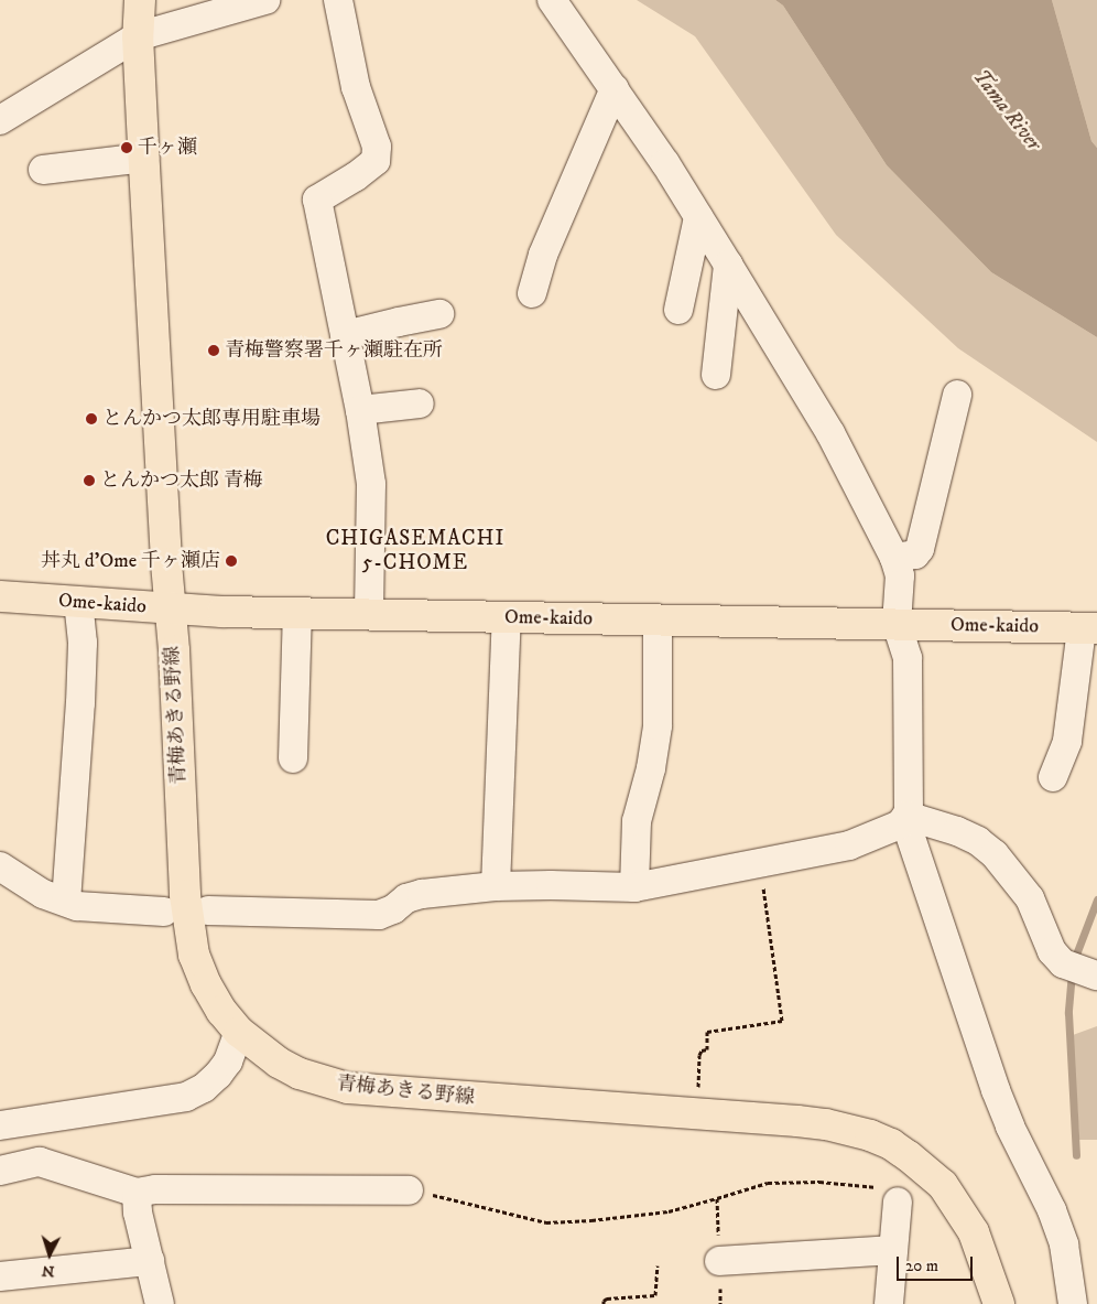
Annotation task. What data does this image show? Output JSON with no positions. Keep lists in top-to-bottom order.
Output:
{
  "streets": {
    "main road": ["Ome-kaido", "青梅あきる野線"]
  },
  "crossings": [
    ["Ome-kaido", "青梅あきる野線"]
  ],
  "districts": ["CHIGASEMACHI 5-CHOME"],
  "water": ["Tama River"],
  "places": [
    "千ヶ瀬",
    "青梅警察署千ヶ瀬駐在所",
    "とんかつ太郎専用駐車場",
    "とんかつ太郎 青梅",
    "丼丸 d'Ome 千ヶ瀬店"
  ],
  "scale_bar": "20 m",
  "north": "bottom"
}
